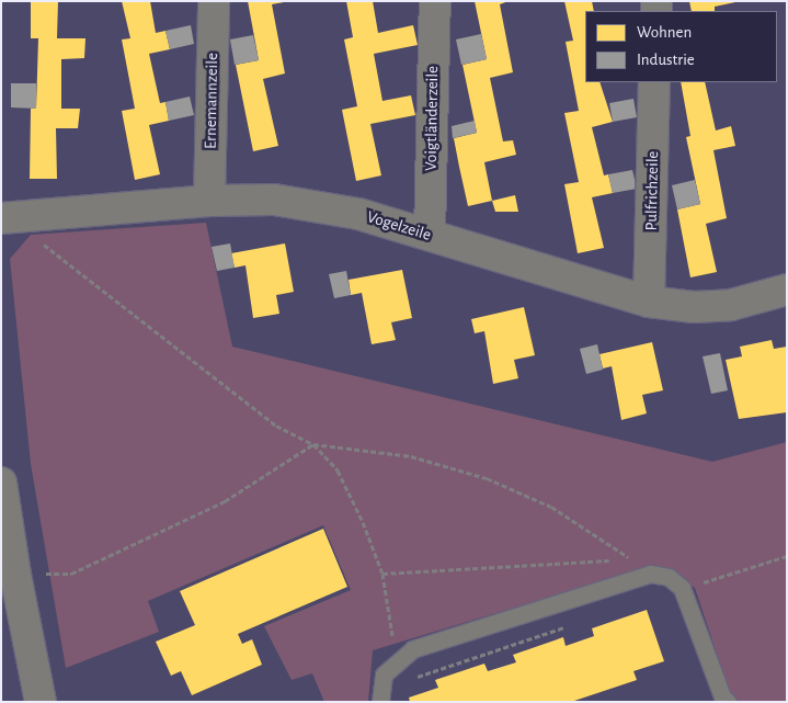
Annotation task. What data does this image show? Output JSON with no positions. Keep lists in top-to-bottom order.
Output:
{
  "streets": {
    "street": [
      "Ernemannzeile",
      "Voigtländerzeile",
      "Pulfrichzeile",
      "Vogelzeile"
    ]
  },
  "crossings": [
    ["Ernemannzeile", "Vogelzeile"],
    ["Voigtländerzeile", "Vogelzeile"],
    ["Pulfrichzeile", "Vogelzeile"]
  ],
  "legend": ["Wohnen", "Industrie"]
}
